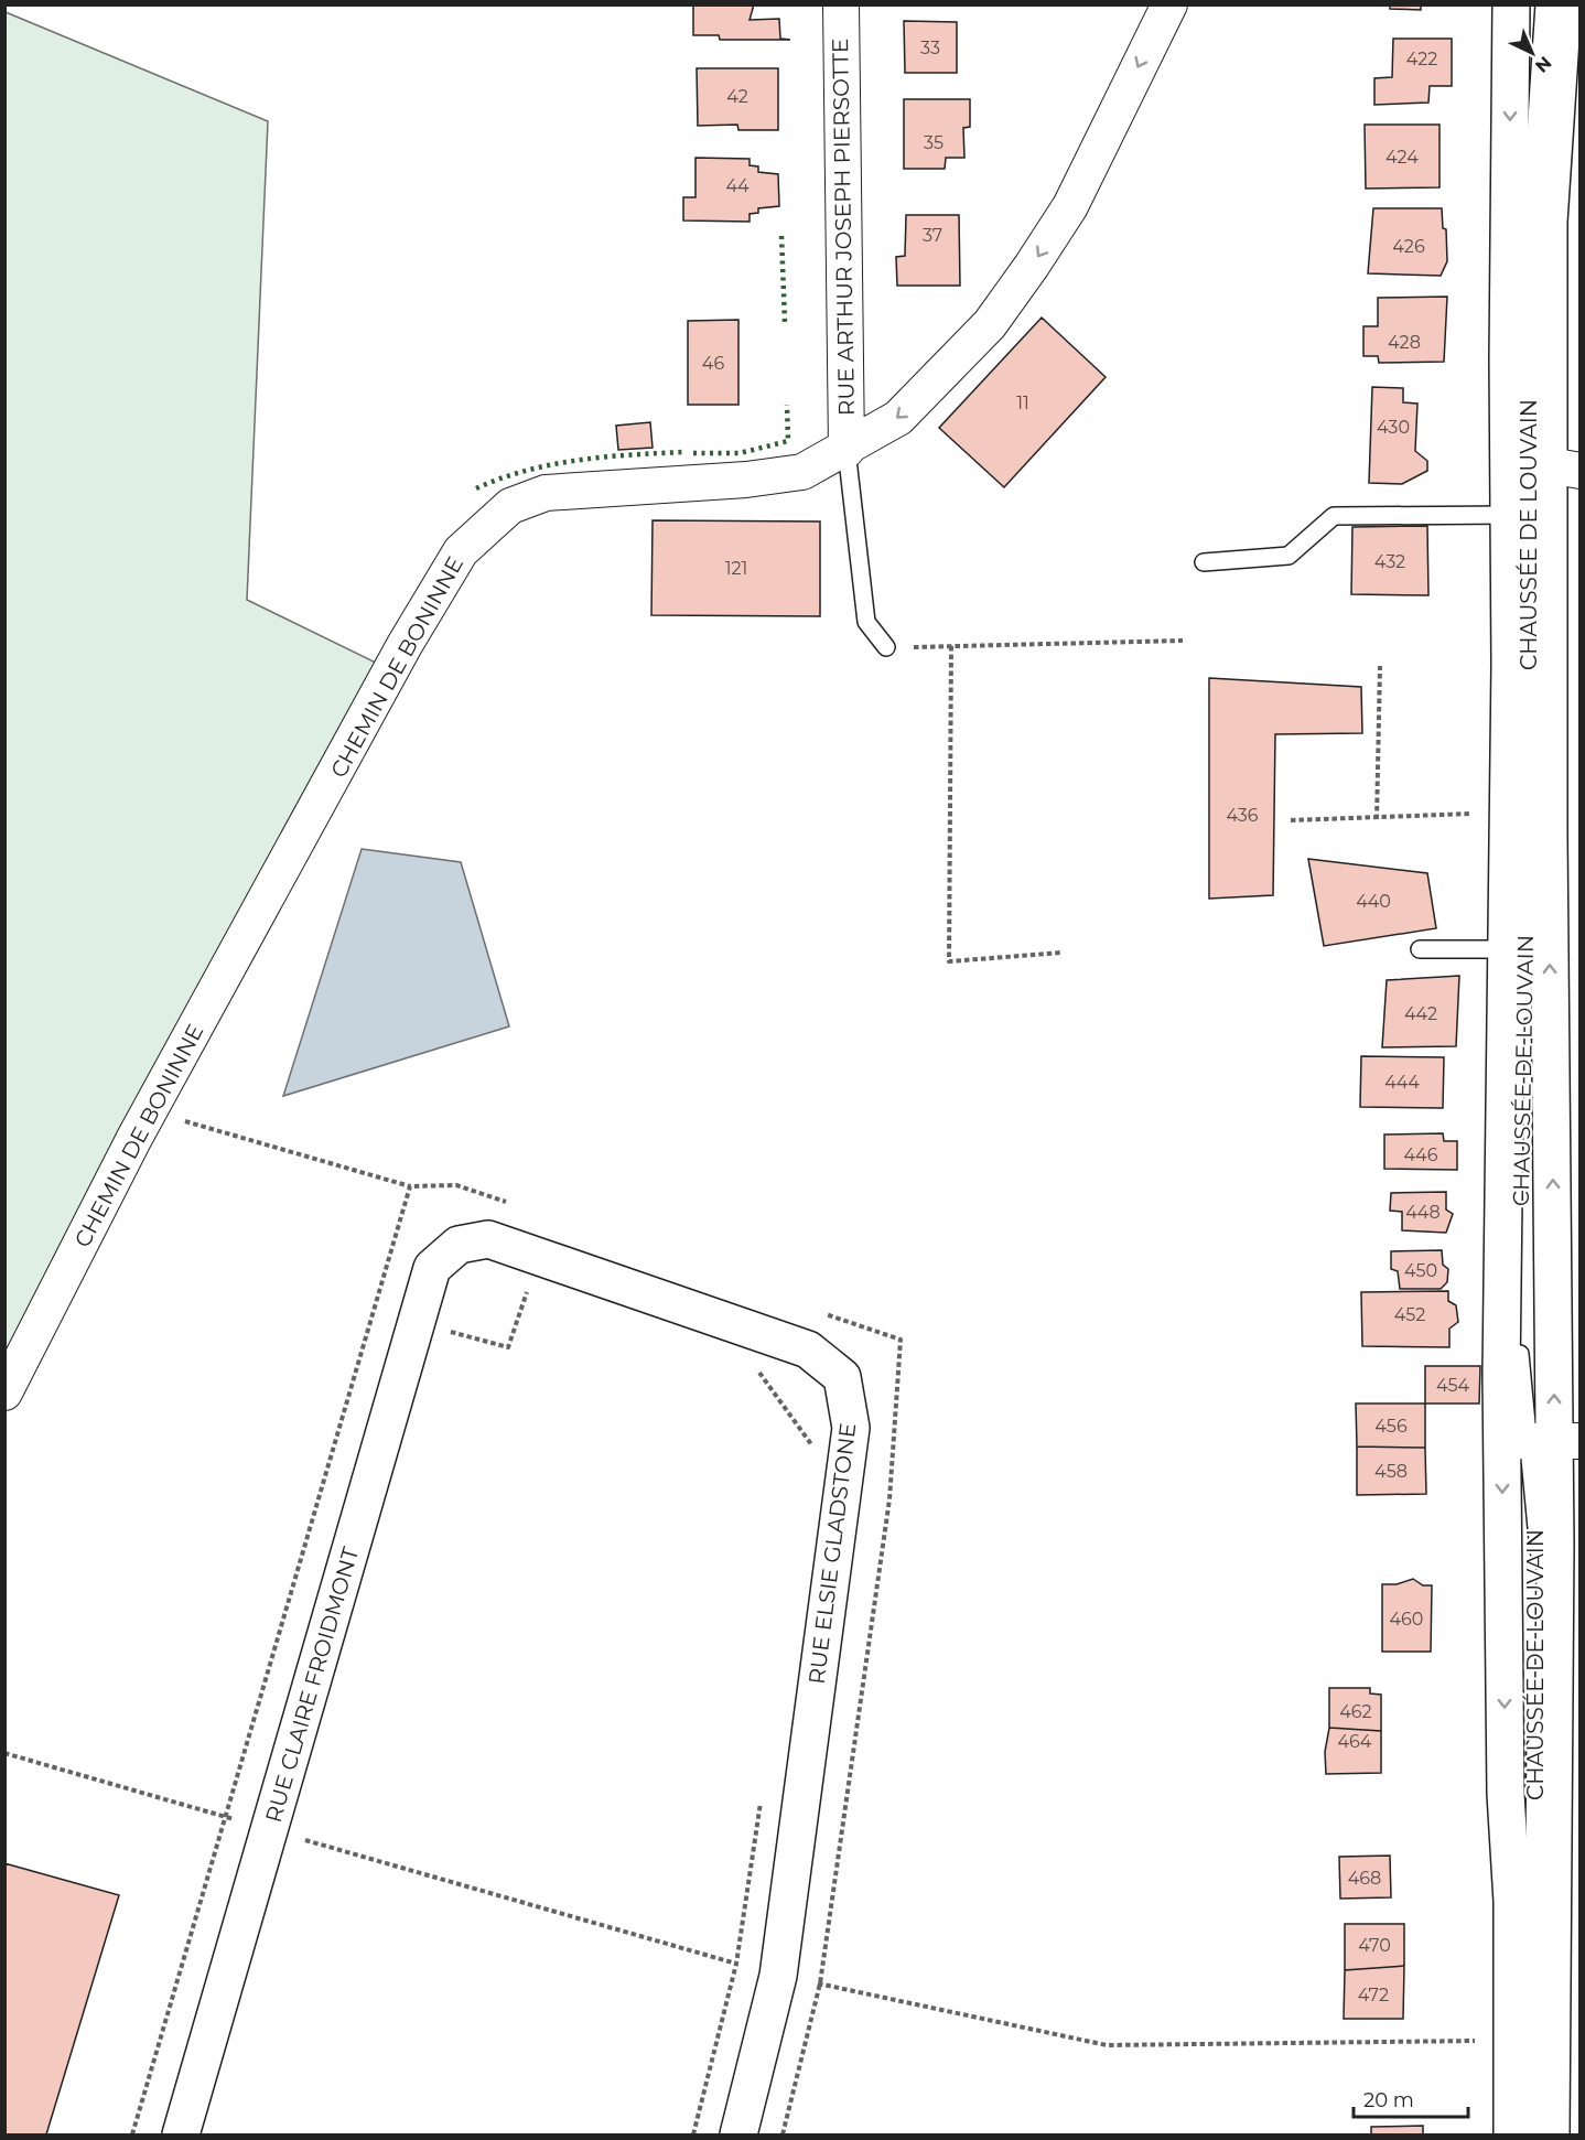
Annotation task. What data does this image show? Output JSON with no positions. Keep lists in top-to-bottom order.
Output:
{
  "streets": {
    "main road": ["CHAUSSÉE DE LOUVAIN", "RUE ELSIE GLADSTONE", "RUE CLAIRE FROIDMONT"],
    "street": ["RUE ARTHUR JOSEPH PIERSOTTE", "CHEMIN DE BONINNE"]
  },
  "crossings": [
    ["RUE ARTHUR JOSEPH PIERSOTTE", "CHEMIN DE BONINNE"],
    ["RUE ELSIE GLADSTONE", "RUE CLAIRE FROIDMONT"]
  ],
  "house_numbers": [
    "33",
    "422",
    "42",
    "35",
    "424",
    "44",
    "37",
    "426",
    "428",
    "46",
    "11",
    "430",
    "432",
    "121",
    "436",
    "440",
    "442",
    "444",
    "446",
    "448",
    "450",
    "452",
    "454",
    "456",
    "458",
    "460",
    "462",
    "464",
    "468",
    "470",
    "472"
  ],
  "scale_bar": "20 m",
  "north": "bottom right"
}
